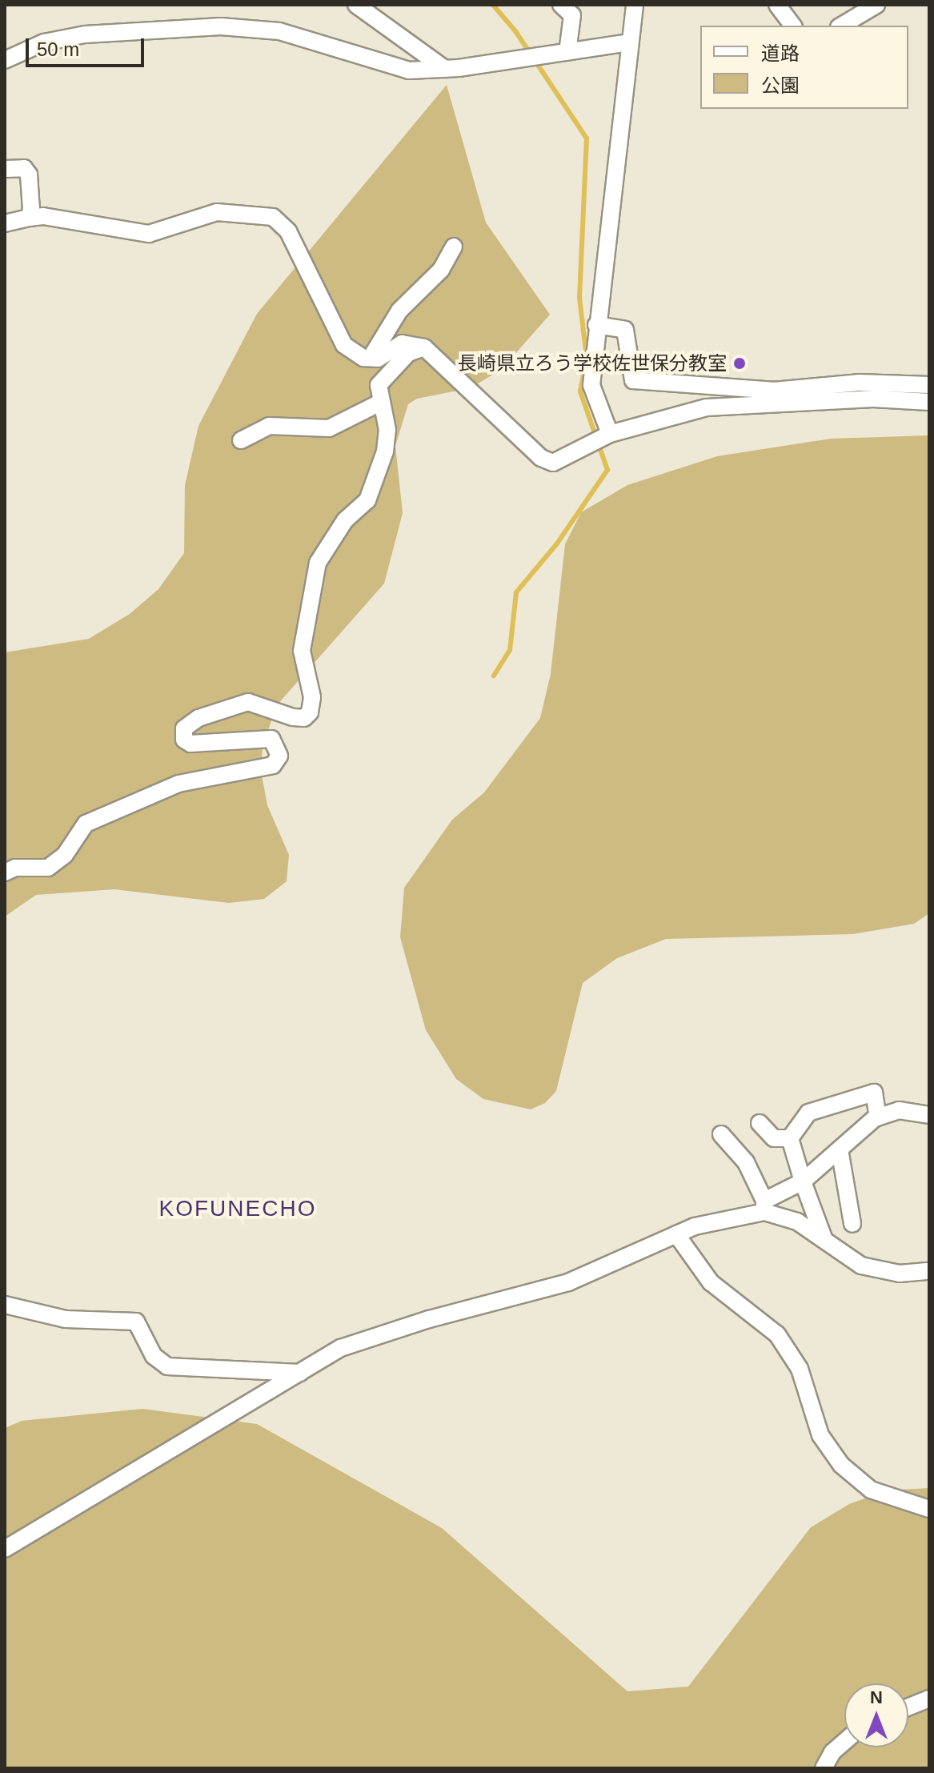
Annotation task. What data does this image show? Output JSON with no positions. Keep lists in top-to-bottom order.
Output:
{
  "districts": ["KOFUNECHO"],
  "places": ["長崎県立ろう学校佐世保分教室"],
  "legend": ["道路", "公園"],
  "scale_bar": "50 m",
  "north": "top"
}
